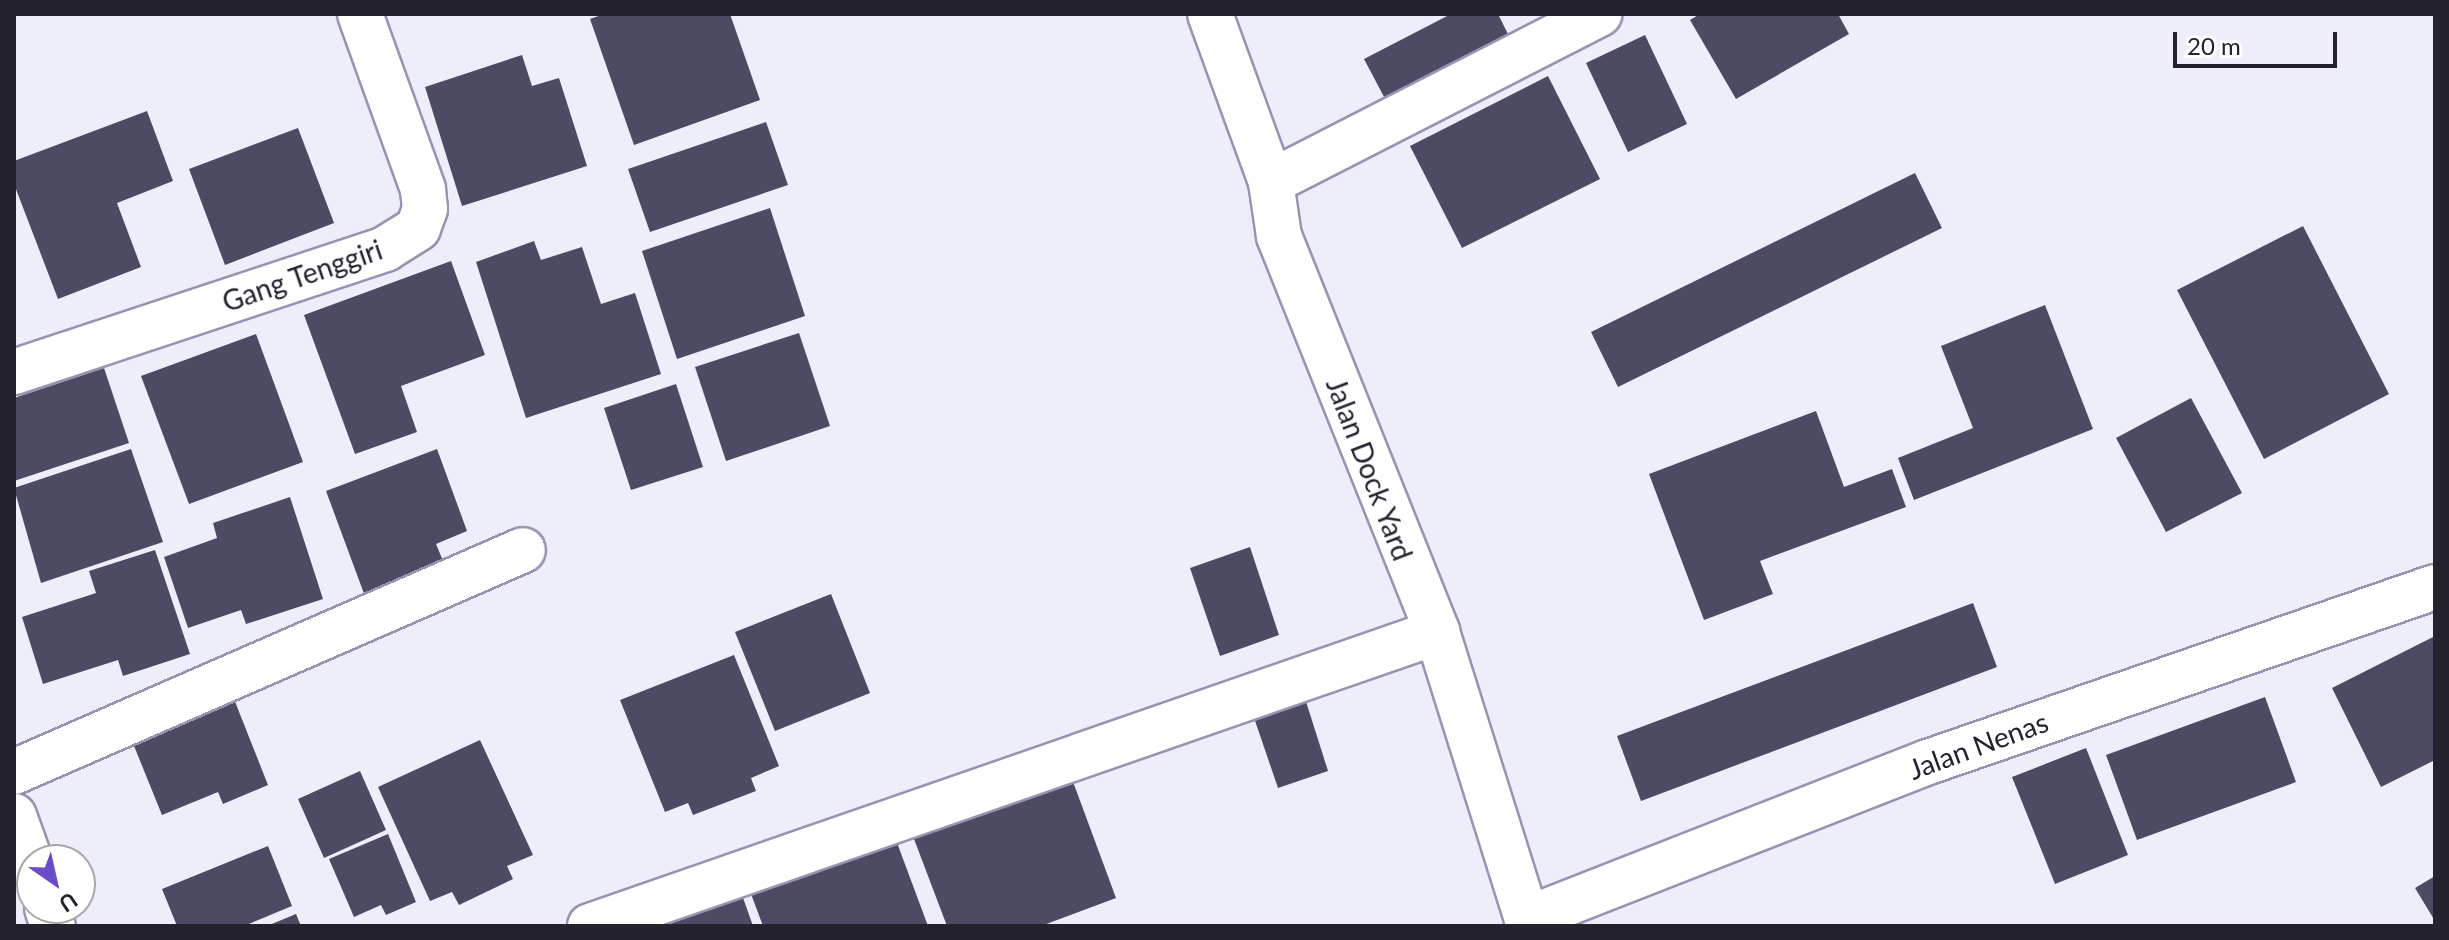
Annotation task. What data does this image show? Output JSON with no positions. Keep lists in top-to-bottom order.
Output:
{
  "streets": {
    "street": ["Gang Tenggiri", "Jalan Dock Yard", "Jalan Nenas"]
  },
  "crossings": [
    ["Jalan Dock Yard", "Jalan Nenas"]
  ],
  "scale_bar": "20 m",
  "north": "bottom right"
}
